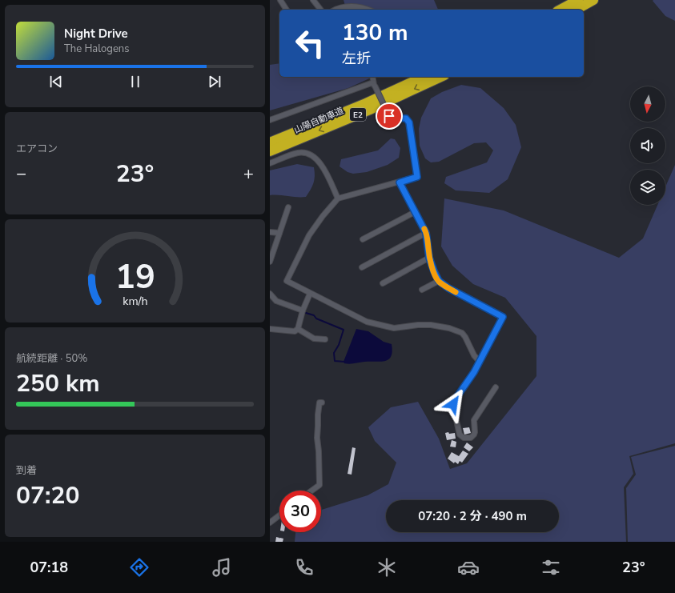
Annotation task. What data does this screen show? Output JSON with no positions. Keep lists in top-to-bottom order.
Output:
{
  "streets": {
    "highway": ["E2", "山陽自動車道"]
  },
  "north": "bottom",
  "page": {
    "turn": ["130 m", "左折"],
    "song": ["Night Drive", "The Halogens"],
    "tile": [
      "エアコン",
      ["航続距離 · 50%", "250 km"],
      ["到着", "07:20"]
    ],
    "heat": ["−", "23°", "+"],
    "limit": "30",
    "trip": "07:20 · 2 分 · 490 m",
    "tabs": ["07:18", "23°"],
    "gauge": ["19", "km/h"]
  }
}
